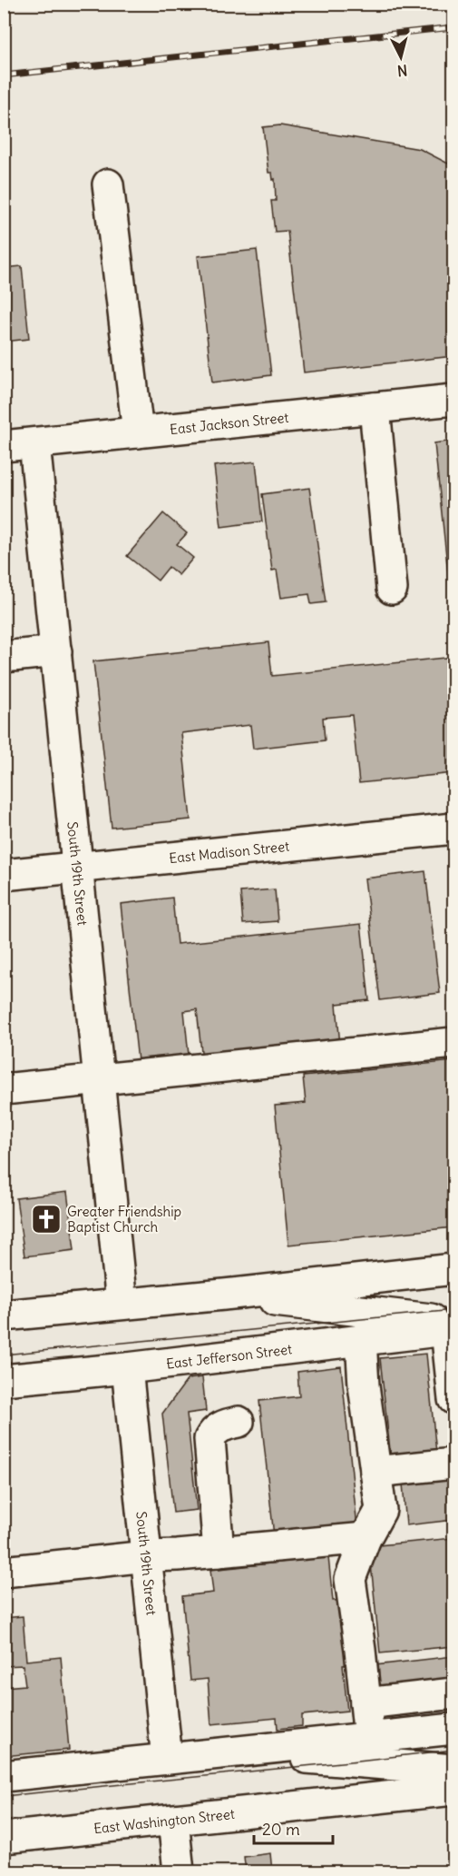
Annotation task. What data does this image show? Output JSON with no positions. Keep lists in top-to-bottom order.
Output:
{
  "streets": {
    "main road": [
      "East Jackson Street",
      "East Madison Street",
      "South 19th Street",
      "East Jefferson Street",
      "East Washington Street"
    ]
  },
  "crossings": [
    ["East Jackson Street", "South 19th Street"],
    ["East Madison Street", "South 19th Street"],
    ["South 19th Street", "East Jefferson Street"]
  ],
  "places": {
    "church": ["Greater Friendship Baptist Church"]
  },
  "scale_bar": "20 m",
  "north": "bottom"
}
